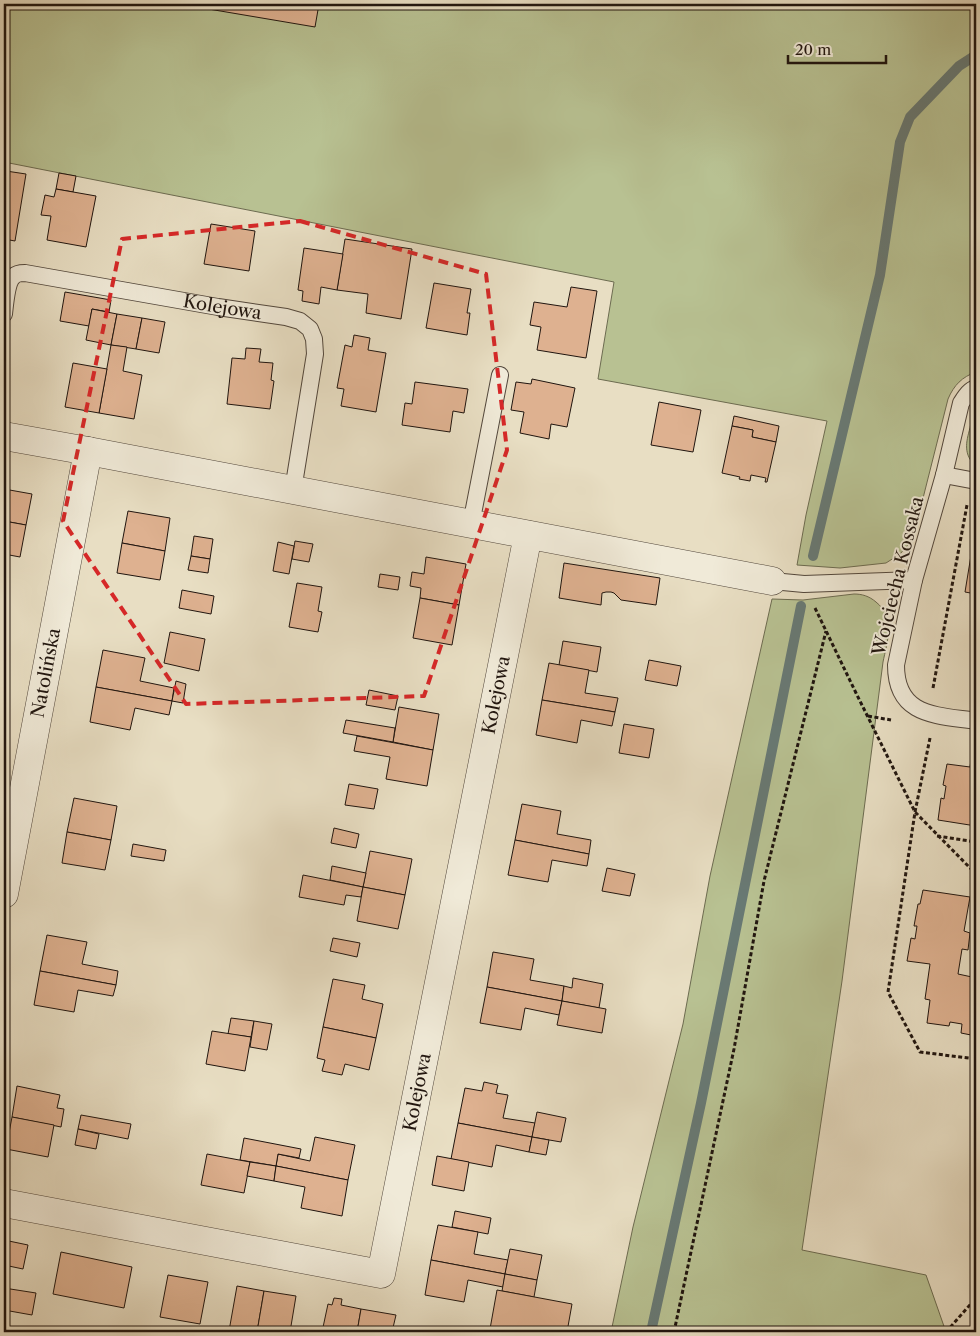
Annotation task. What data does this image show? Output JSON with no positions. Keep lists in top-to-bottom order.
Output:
{
  "streets": {
    "street": ["Kolejowa", "Natolińska"],
    "lane": ["Wojciecha Kossaka"]
  },
  "scale_bar": "20 m"
}
